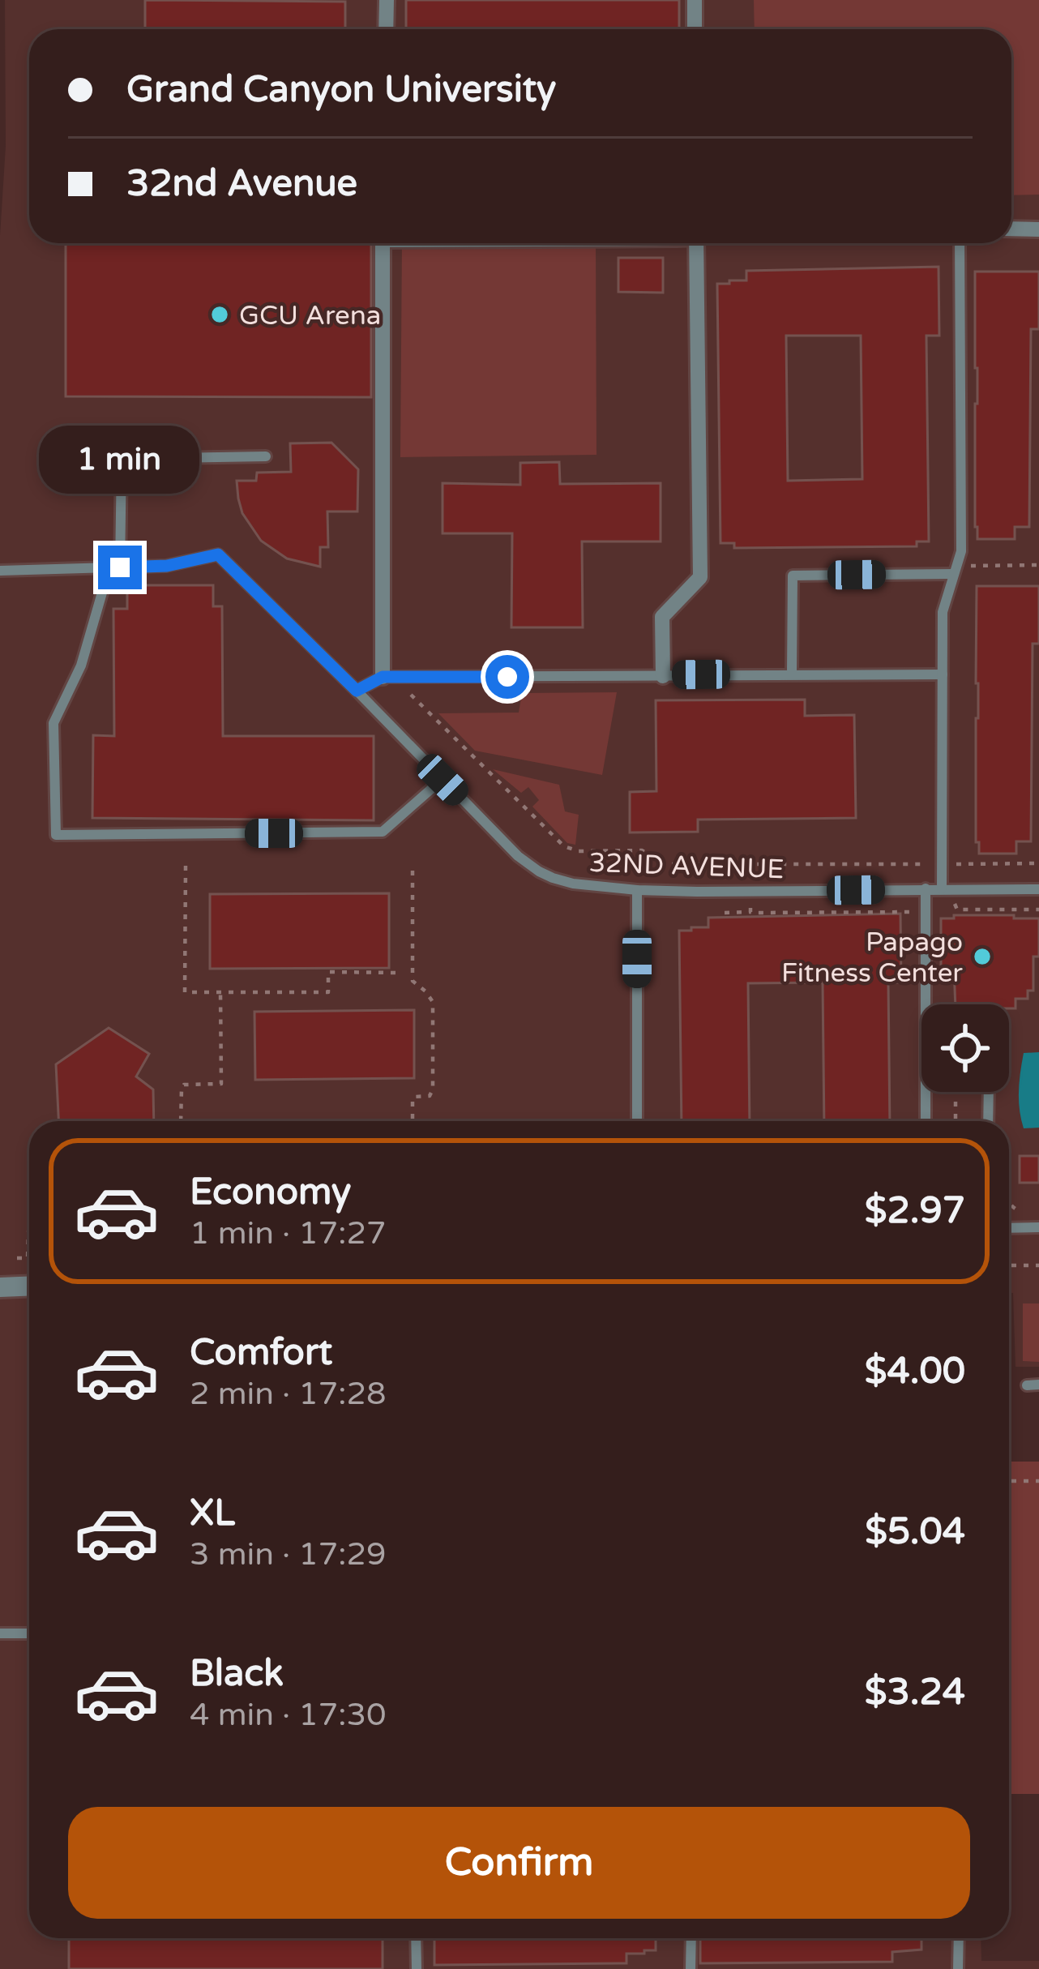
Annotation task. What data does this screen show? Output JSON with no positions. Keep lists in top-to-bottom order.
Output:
{
  "streets": {
    "lane": ["32ND AVENUE"]
  },
  "places": ["GCU Arena", "Papago Fitness Center"],
  "page": {
    "banner": ["Grand Canyon University", "32nd Avenue"],
    "bubble": "1 min",
    "list": [
      {
        "name": "Economy",
        "note": "1 min · 17:27",
        "value": "$2.97"
      },
      {
        "name": "Comfort",
        "note": "2 min · 17:28",
        "value": "$4.00"
      },
      {
        "name": "XL",
        "note": "3 min · 17:29",
        "value": "$5.04"
      },
      {
        "name": "Black",
        "note": "4 min · 17:30",
        "value": "$3.24"
      }
    ],
    "buttons": "Confirm"
  }
}
